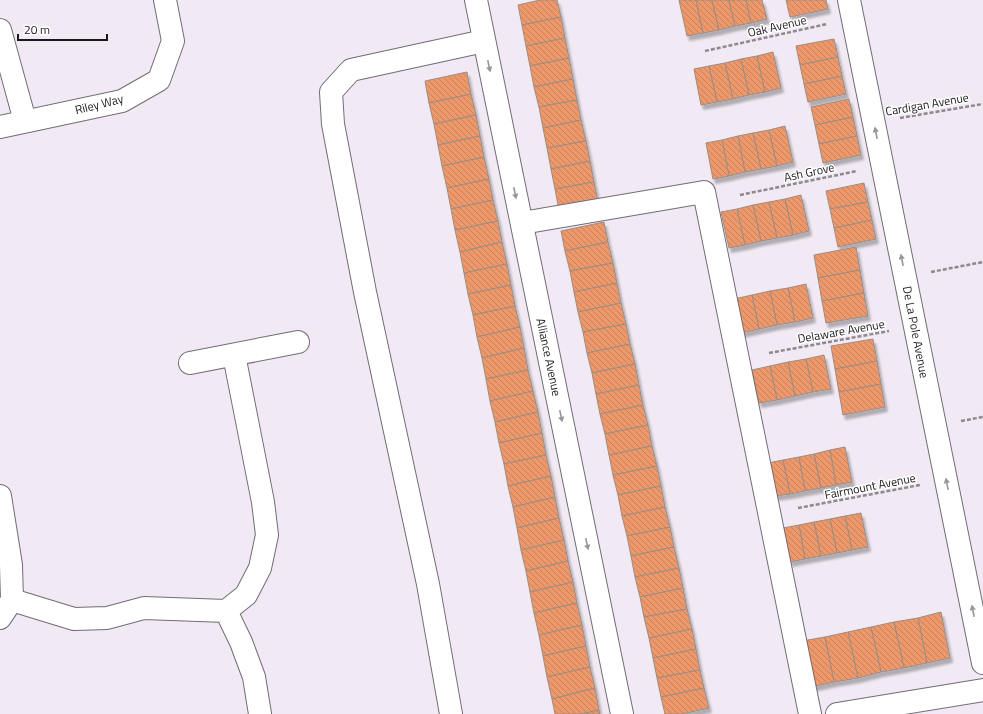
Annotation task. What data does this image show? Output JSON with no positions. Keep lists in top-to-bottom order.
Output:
{
  "streets": {
    "street": ["Riley Way", "De La Pole Avenue", "Alliance Avenue"],
    "path": [
      "Oak Avenue",
      "Cardigan Avenue",
      "Ash Grove",
      "Delaware Avenue",
      "Fairmount Avenue"
    ]
  },
  "crossings": [
    ["Oak Avenue", "De La Pole Avenue"],
    ["Cardigan Avenue", "De La Pole Avenue"],
    ["Ash Grove", "De La Pole Avenue"],
    ["Delaware Avenue", "De La Pole Avenue"],
    ["De La Pole Avenue", "Fairmount Avenue"]
  ],
  "one_way": ["De La Pole Avenue", "Alliance Avenue"],
  "scale_bar": "20 m"
}
